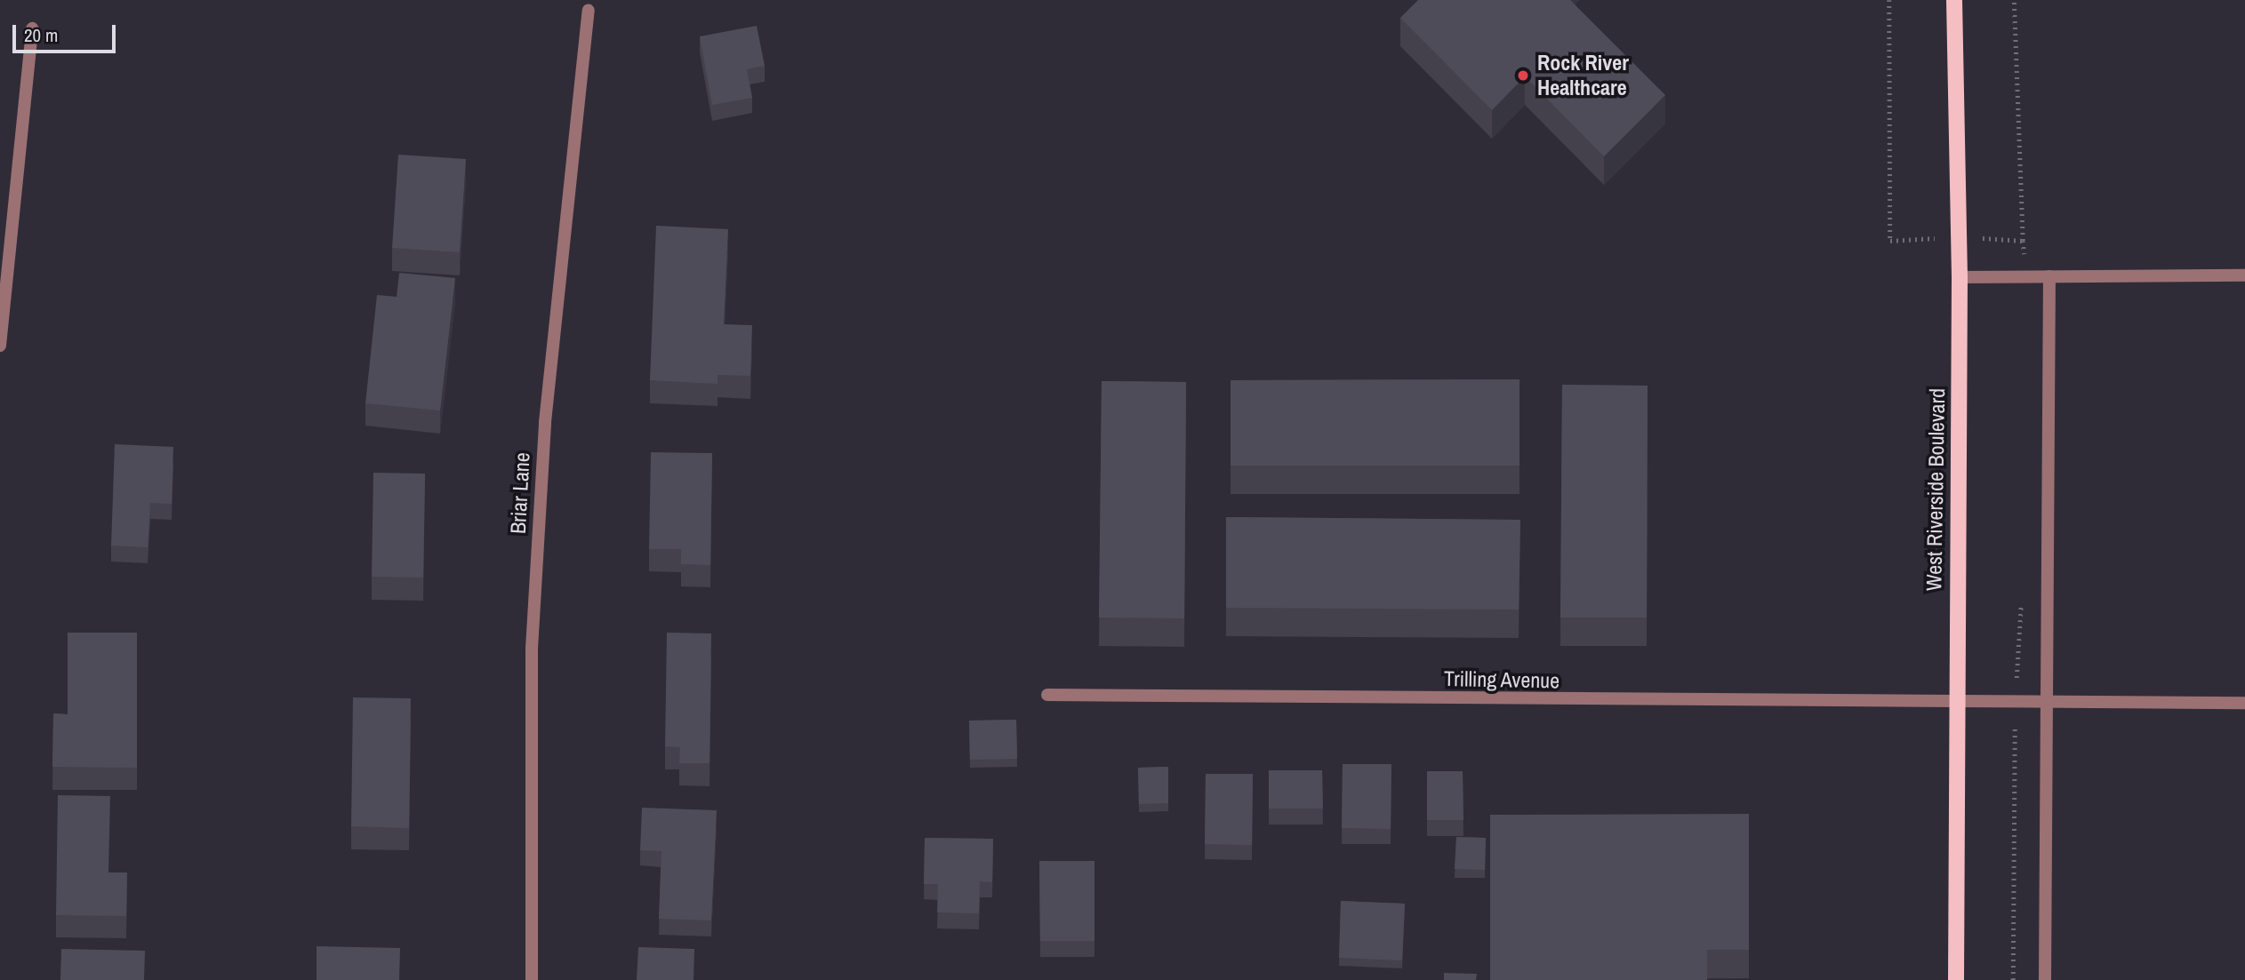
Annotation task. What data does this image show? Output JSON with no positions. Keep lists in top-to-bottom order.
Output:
{
  "streets": {
    "main road": ["West Riverside Boulevard"],
    "street": ["Briar Lane", "Trilling Avenue"]
  },
  "crossings": [
    ["West Riverside Boulevard", "Trilling Avenue"]
  ],
  "places": ["Rock River Healthcare"],
  "scale_bar": "20 m"
}
